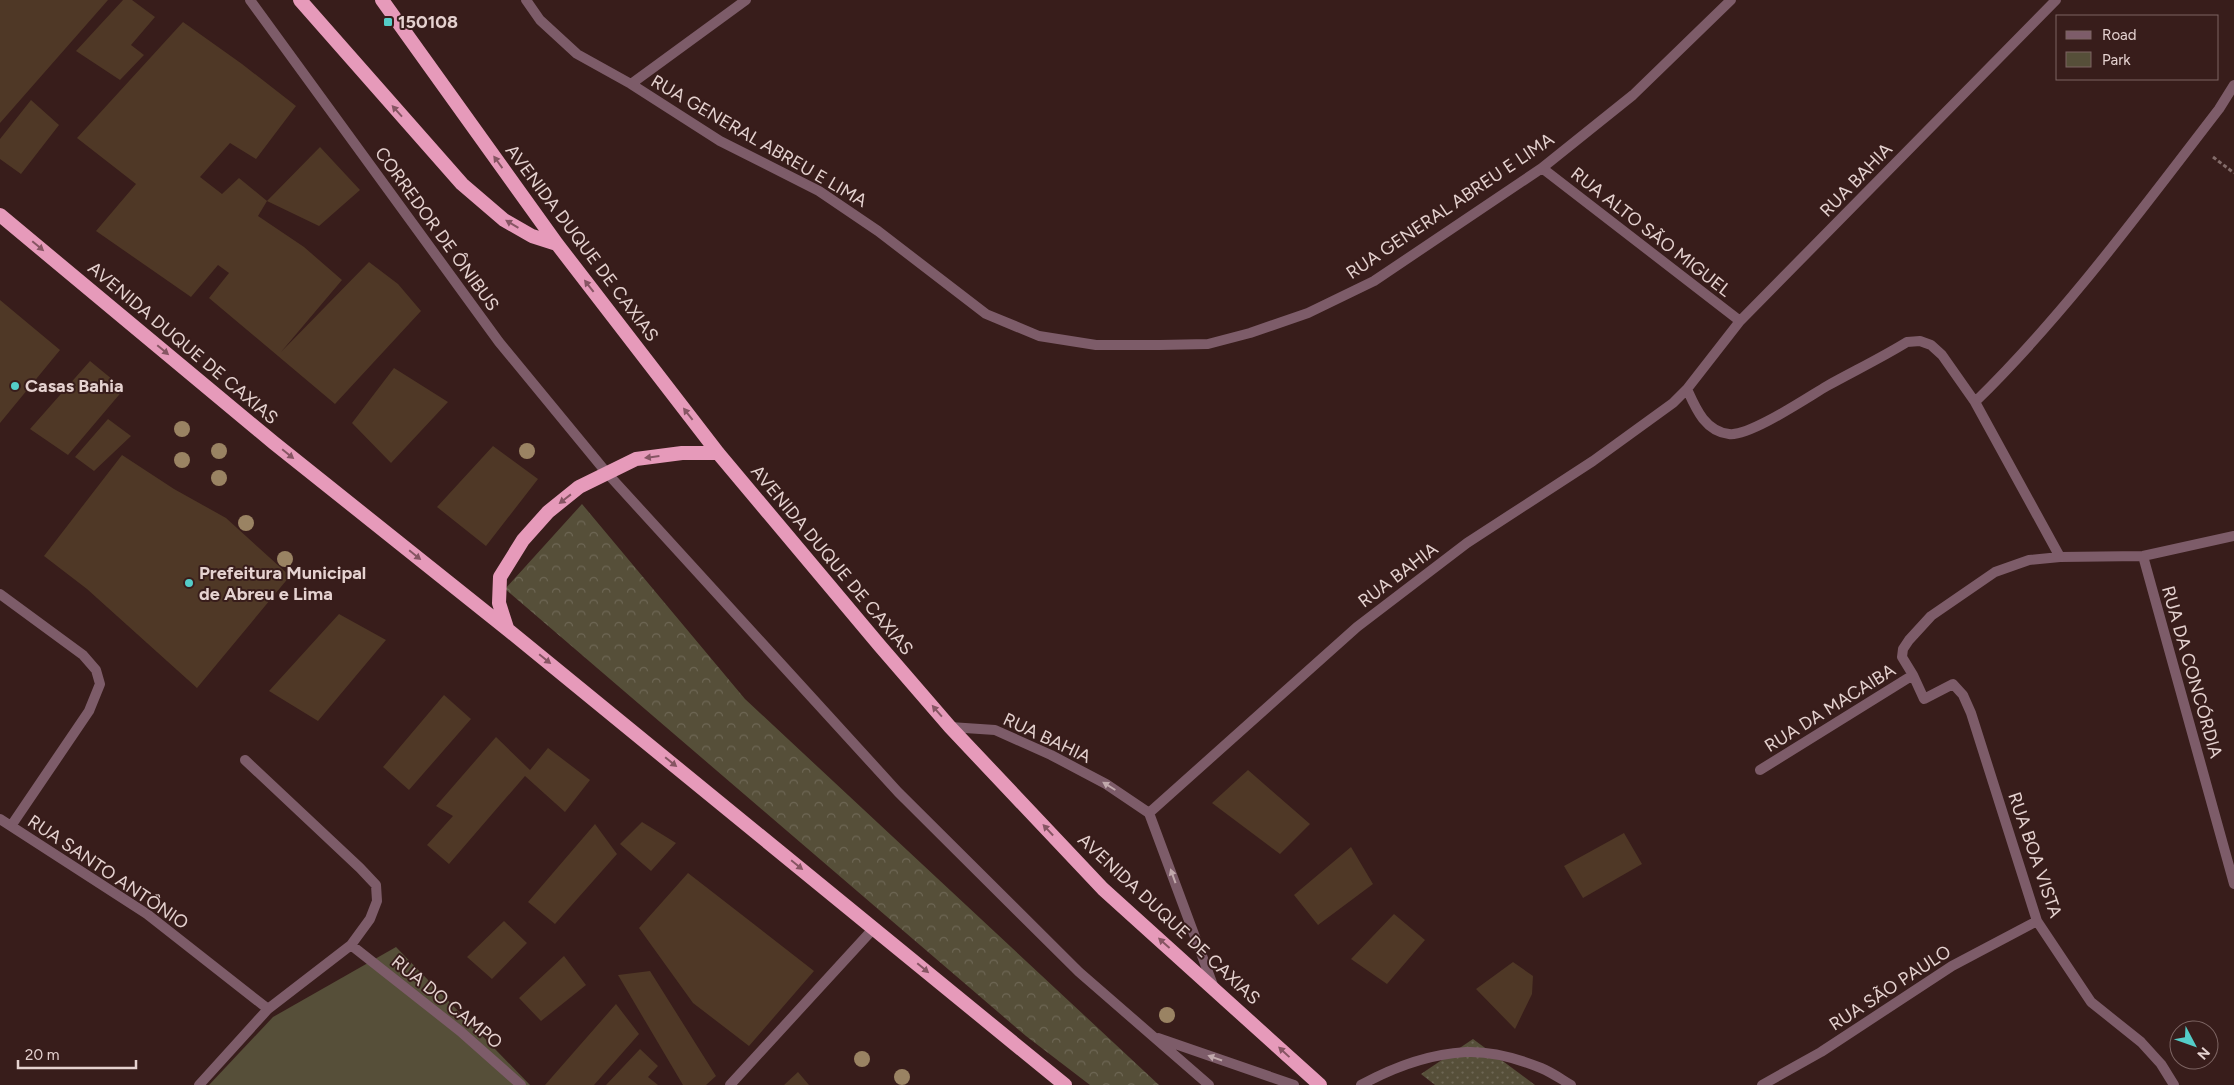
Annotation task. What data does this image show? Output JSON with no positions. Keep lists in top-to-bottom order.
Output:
{
  "streets": {
    "highway": ["AVENIDA DUQUE DE CAXIAS"],
    "street": [
      "RUA GENERAL ABREU E LIMA",
      "RUA BAHIA",
      "CORREDOR DE ÔNIBUS",
      "RUA ALTO SÃO MIGUEL",
      "RUA DA CONCÓRDIA",
      "RUA DA MACAIBA",
      "RUA BOA VISTA",
      "RUA SANTO ANTÔNIO",
      "RUA SÃO PAULO",
      "RUA DO CAMPO"
    ]
  },
  "crossings": [
    ["RUA GENERAL ABREU E LIMA", "RUA ALTO SÃO MIGUEL"],
    ["RUA BAHIA", "RUA ALTO SÃO MIGUEL"],
    ["RUA BAHIA", "AVENIDA DUQUE DE CAXIAS"],
    ["RUA DA CONCÓRDIA", "RUA DA MACAIBA"],
    ["RUA DA MACAIBA", "RUA BOA VISTA"],
    ["RUA BOA VISTA", "RUA SÃO PAULO"]
  ],
  "places": {
    "transit": ["150108"],
    "other": ["Casas Bahia", "Prefeitura Municipal de Abreu e Lima"]
  },
  "legend": ["Road", "Park"],
  "scale_bar": "20 m",
  "north": "bottom right"
}
